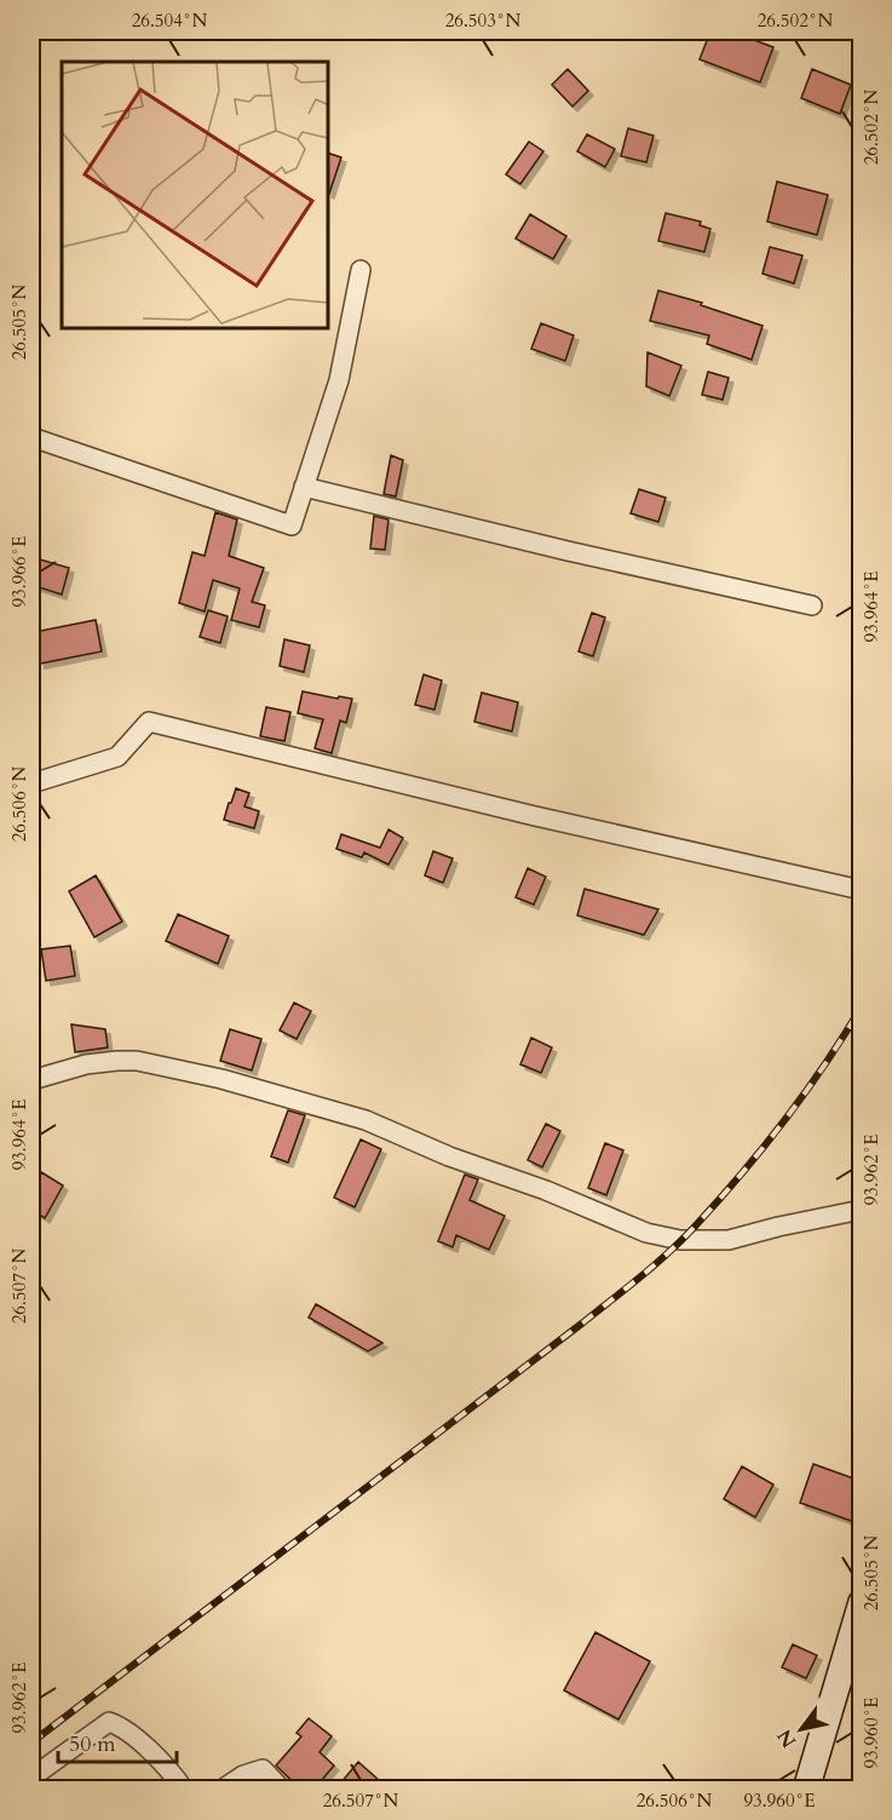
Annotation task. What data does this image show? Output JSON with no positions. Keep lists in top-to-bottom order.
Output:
{
  "scale_bar": "50 m",
  "north": "bottom left",
  "coordinates": [
    "26.504°N",
    "26.503°N",
    "26.502°N",
    "26.505°N",
    "93.966°E",
    "93.964°E",
    "26.506°N",
    "93.962°E",
    "26.507°N",
    "93.960°E"
  ]
}
